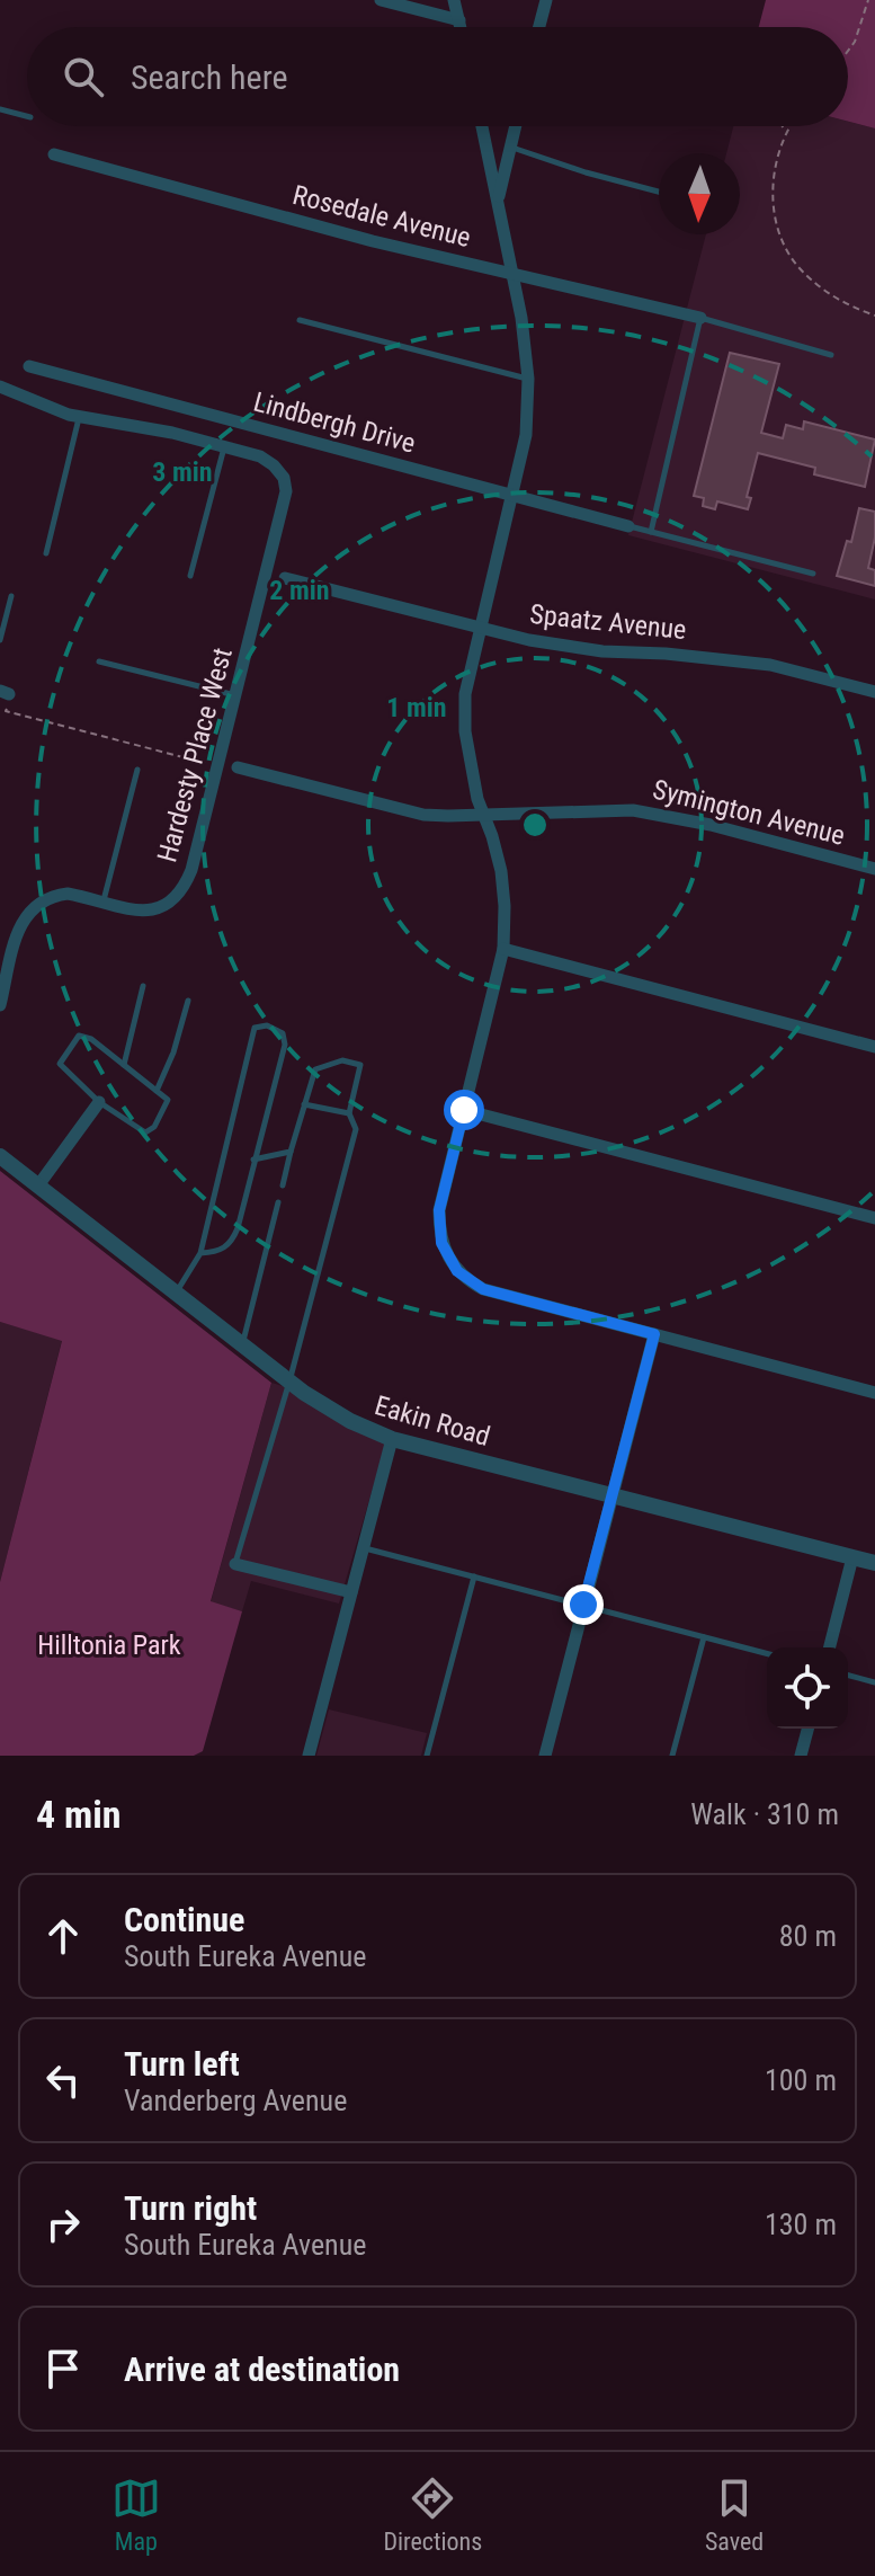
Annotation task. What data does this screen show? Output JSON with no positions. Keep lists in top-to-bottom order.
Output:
{
  "streets": {
    "street": [
      "Rosedale Avenue",
      "Lindbergh Drive",
      "Spaatz Avenue",
      "Hardesty Place West",
      "Symington Avenue",
      "Eakin Road"
    ]
  },
  "parks": ["Hilltonia Park"],
  "north": "bottom",
  "page": {
    "search": "Search here",
    "heading": ["4 min", "Walk · 310 m"],
    "list": [
      ["Continue", "South Eureka Avenue", "80 m"],
      ["Turn left", "Vanderberg Avenue", "100 m"],
      ["Turn right", "South Eureka Avenue", "130 m"],
      "Arrive at destination"
    ],
    "nav": ["Map", "Directions", "Saved"]
  },
  "rings": ["3 min", "2 min", "1 min"]
}
